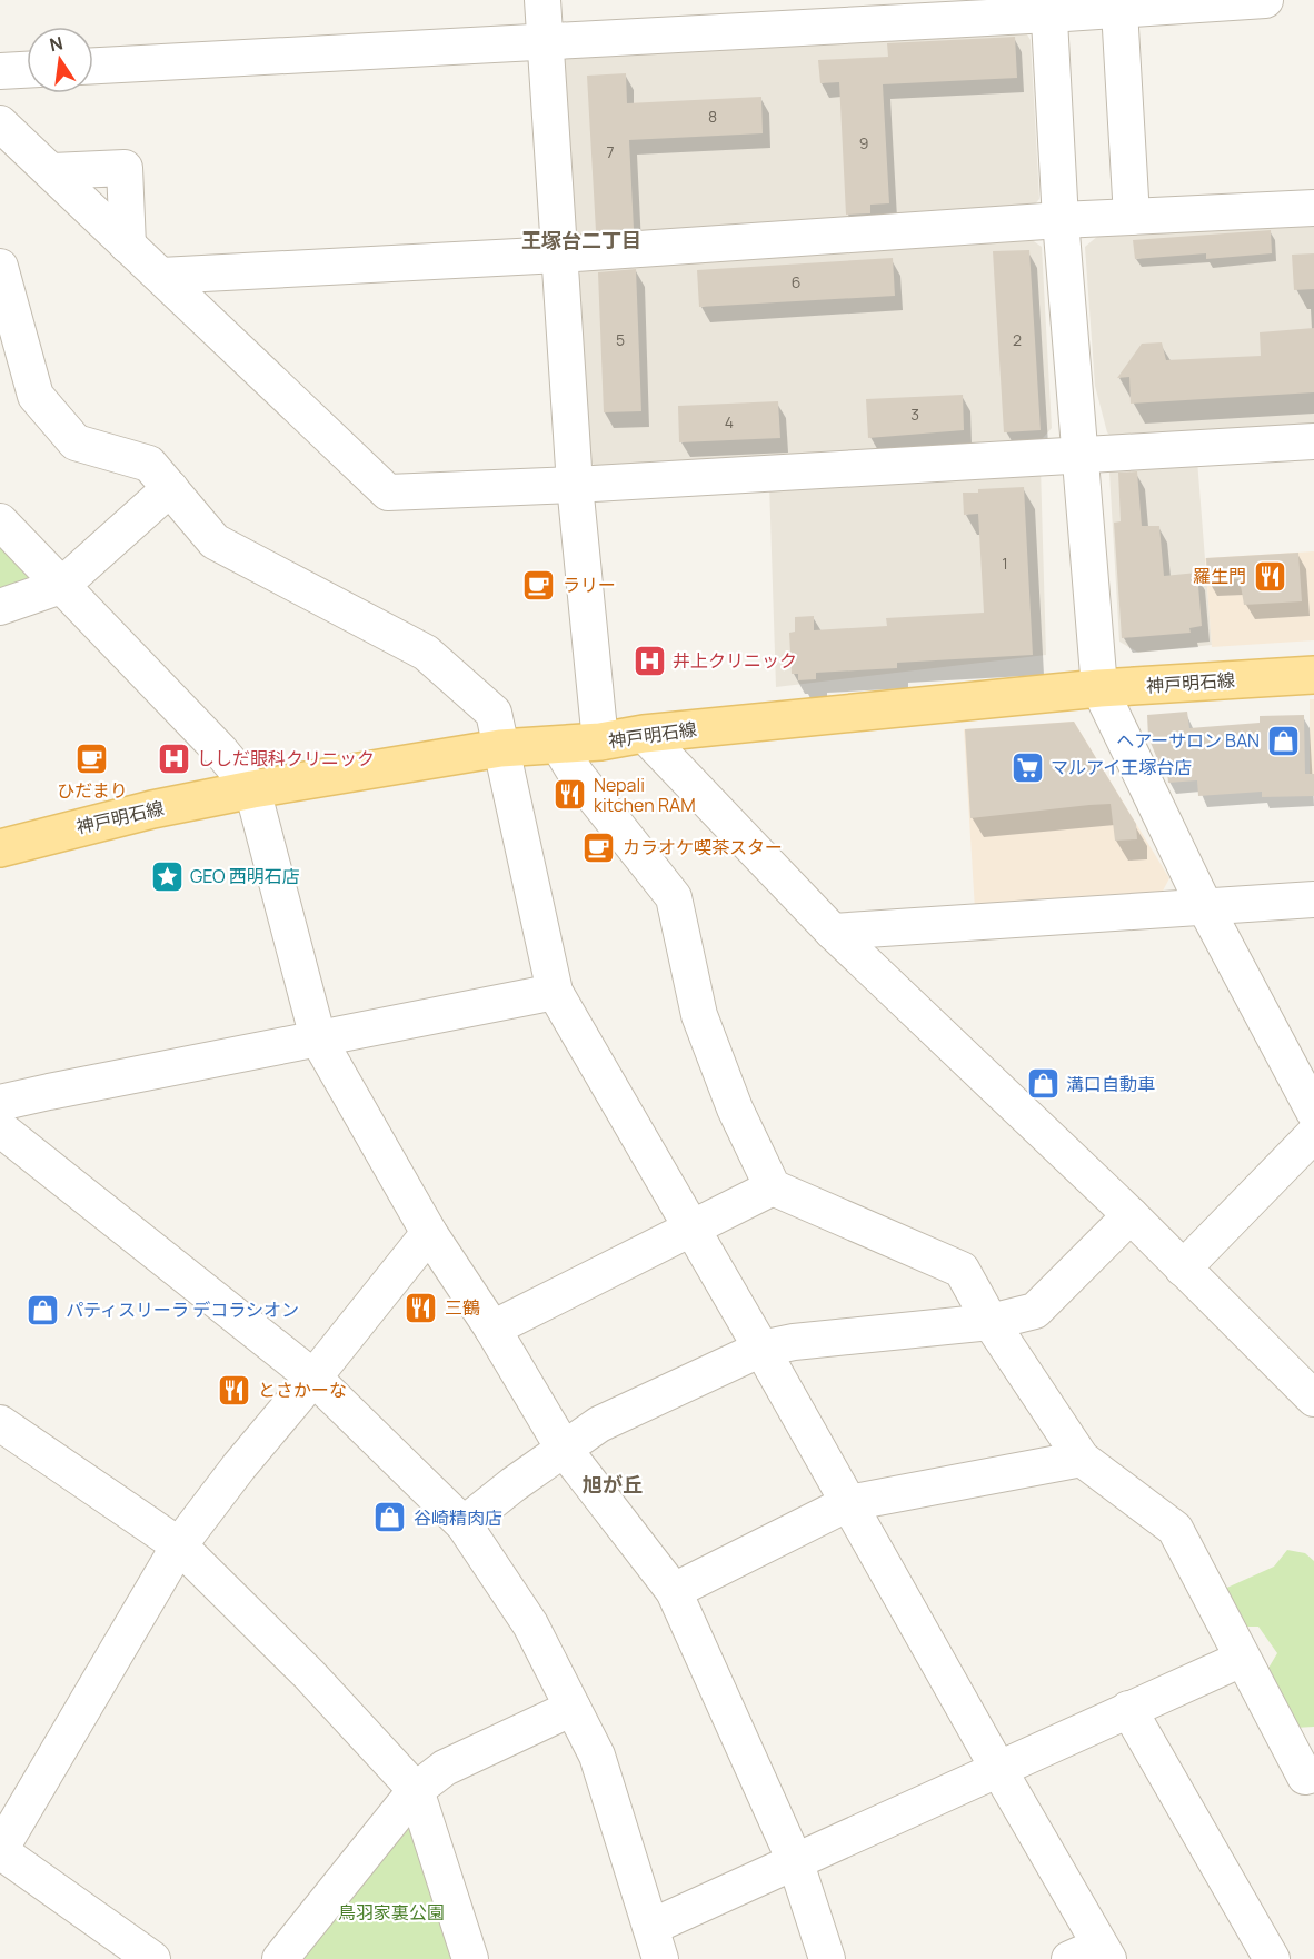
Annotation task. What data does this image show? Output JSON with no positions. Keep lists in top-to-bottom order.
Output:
{
  "streets": {
    "main road": ["神戸明石線"]
  },
  "districts": ["王塚台二丁目", "旭が丘"],
  "parks": ["鳥羽家裏公園"],
  "places": {
    "restaurant": [
      "羅生門",
      "Nepali kitchen RAM",
      "三鶴",
      "とさかーな"
    ],
    "cafe": ["ラリー", "ひだまり", "カラオケ喫茶スター"],
    "hospital": ["井上クリニック", "ししだ眼科クリニック"],
    "shop": [
      "ヘアーサロン BAN",
      "溝口自動車",
      "パティスリーラ デコラシオン",
      "谷崎精肉店"
    ],
    "supermarket": ["マルアイ王塚台店"],
    "place": ["GEO 西明石店"]
  },
  "house_numbers": [
    "8",
    "9",
    "7",
    "6",
    "5",
    "2",
    "3",
    "4",
    "1"
  ],
  "north": "top"
}
